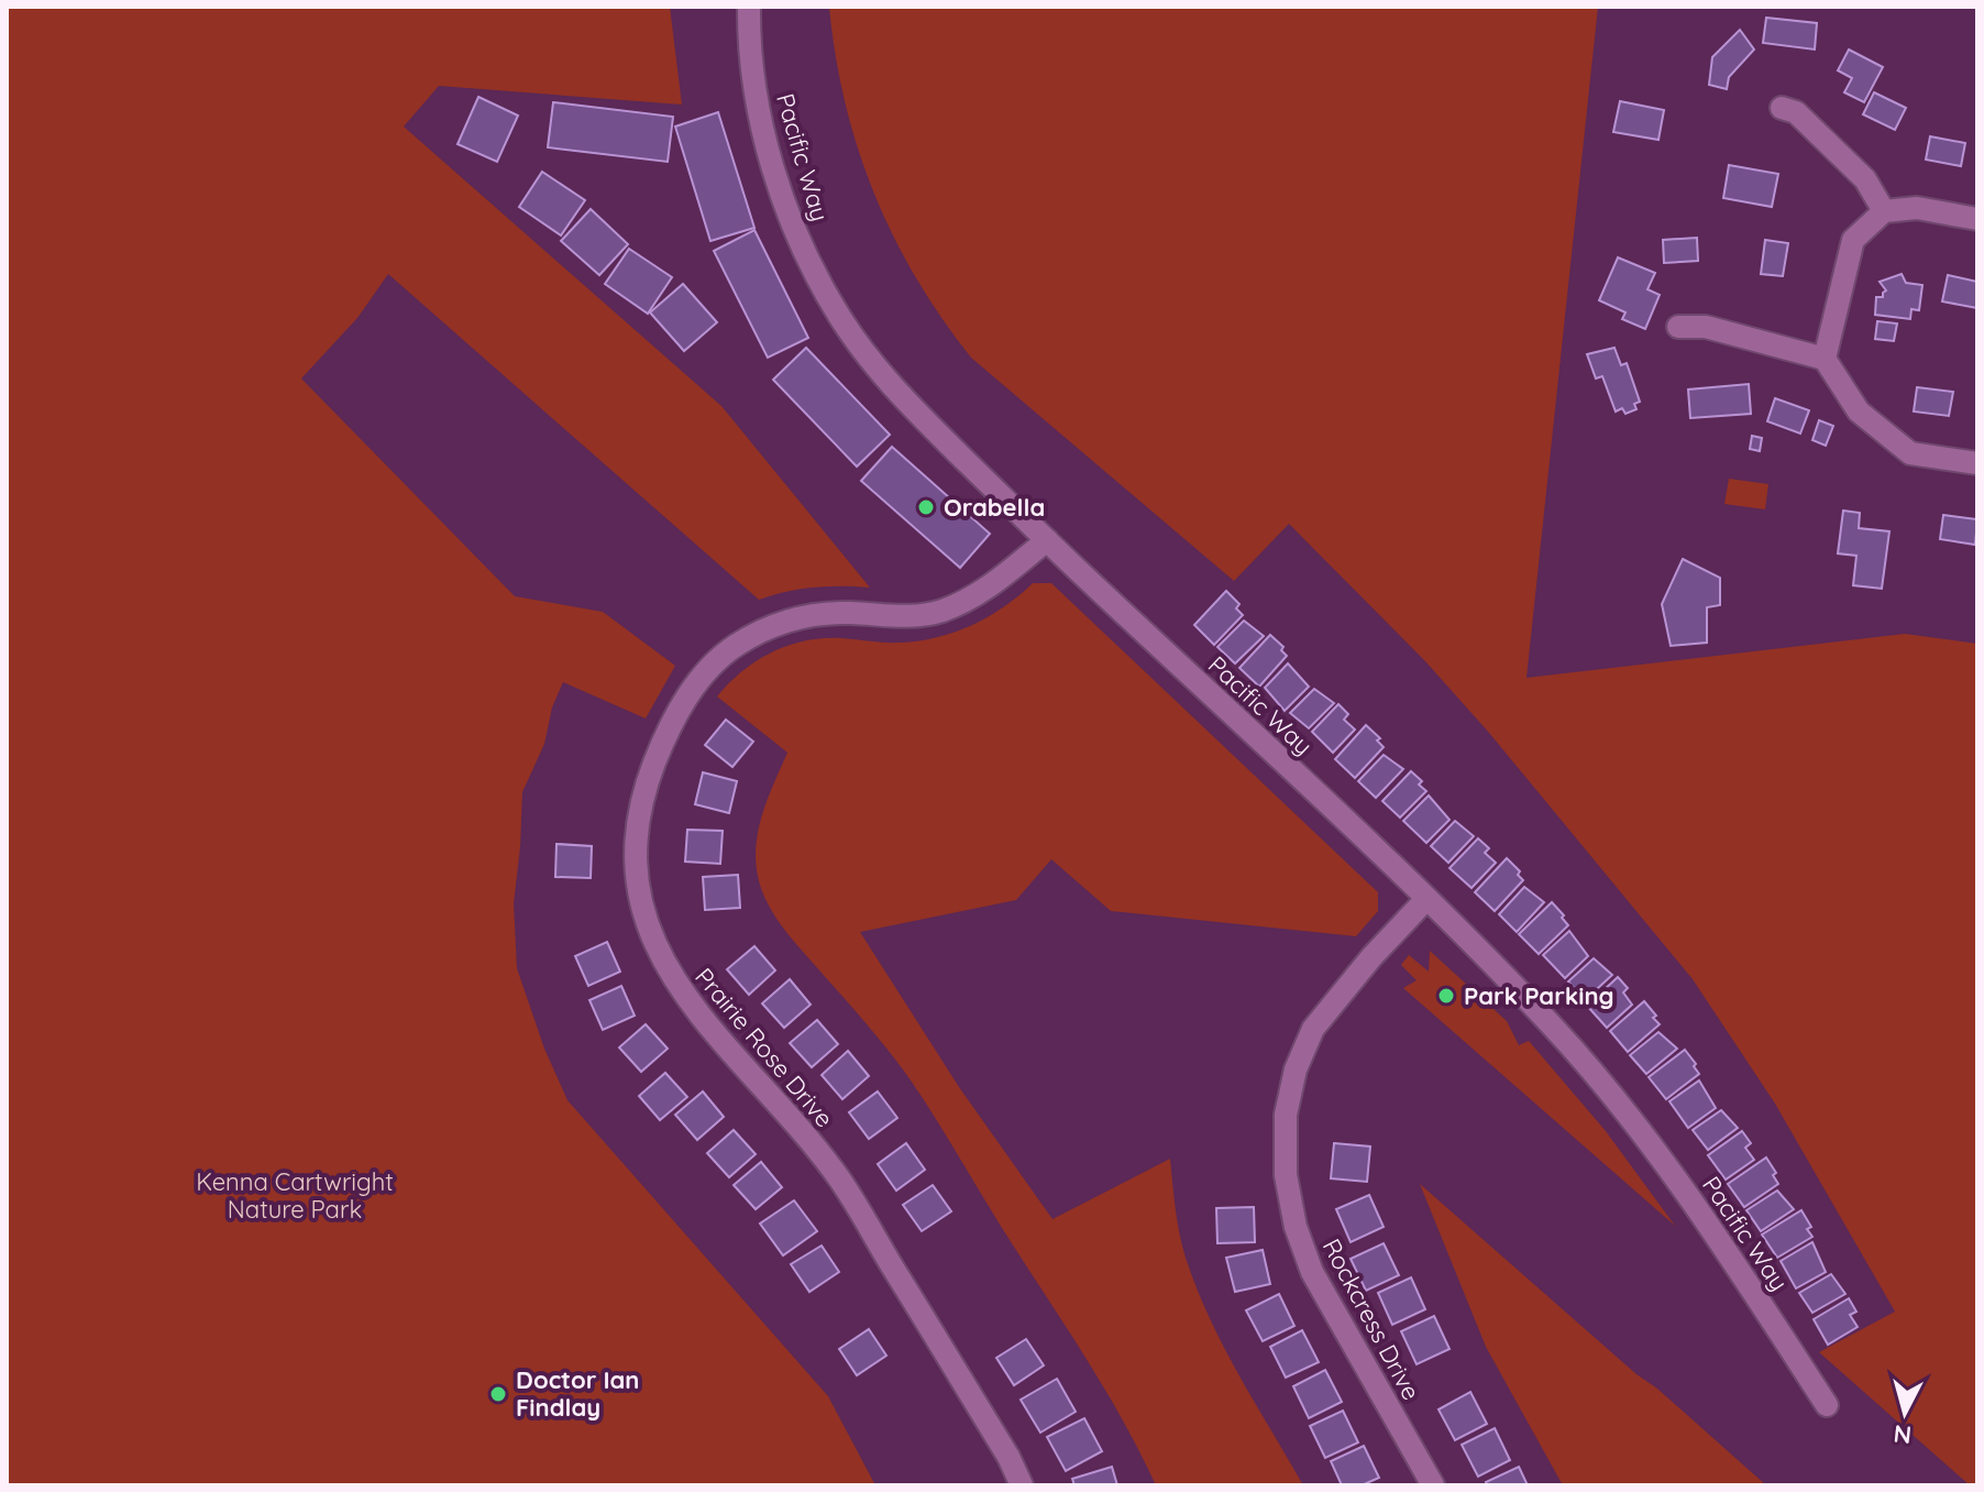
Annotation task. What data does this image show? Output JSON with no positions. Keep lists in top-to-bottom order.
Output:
{
  "streets": {
    "street": ["Pacific Way", "Prairie Rose Drive", "Rockcress Drive"]
  },
  "crossings": [
    ["Pacific Way", "Prairie Rose Drive"],
    ["Pacific Way", "Rockcress Drive"]
  ],
  "parks": ["Kenna Cartwright Nature Park"],
  "places": ["Orabella", "Park Parking", "Doctor Ian Findlay"],
  "north": "bottom"
}
